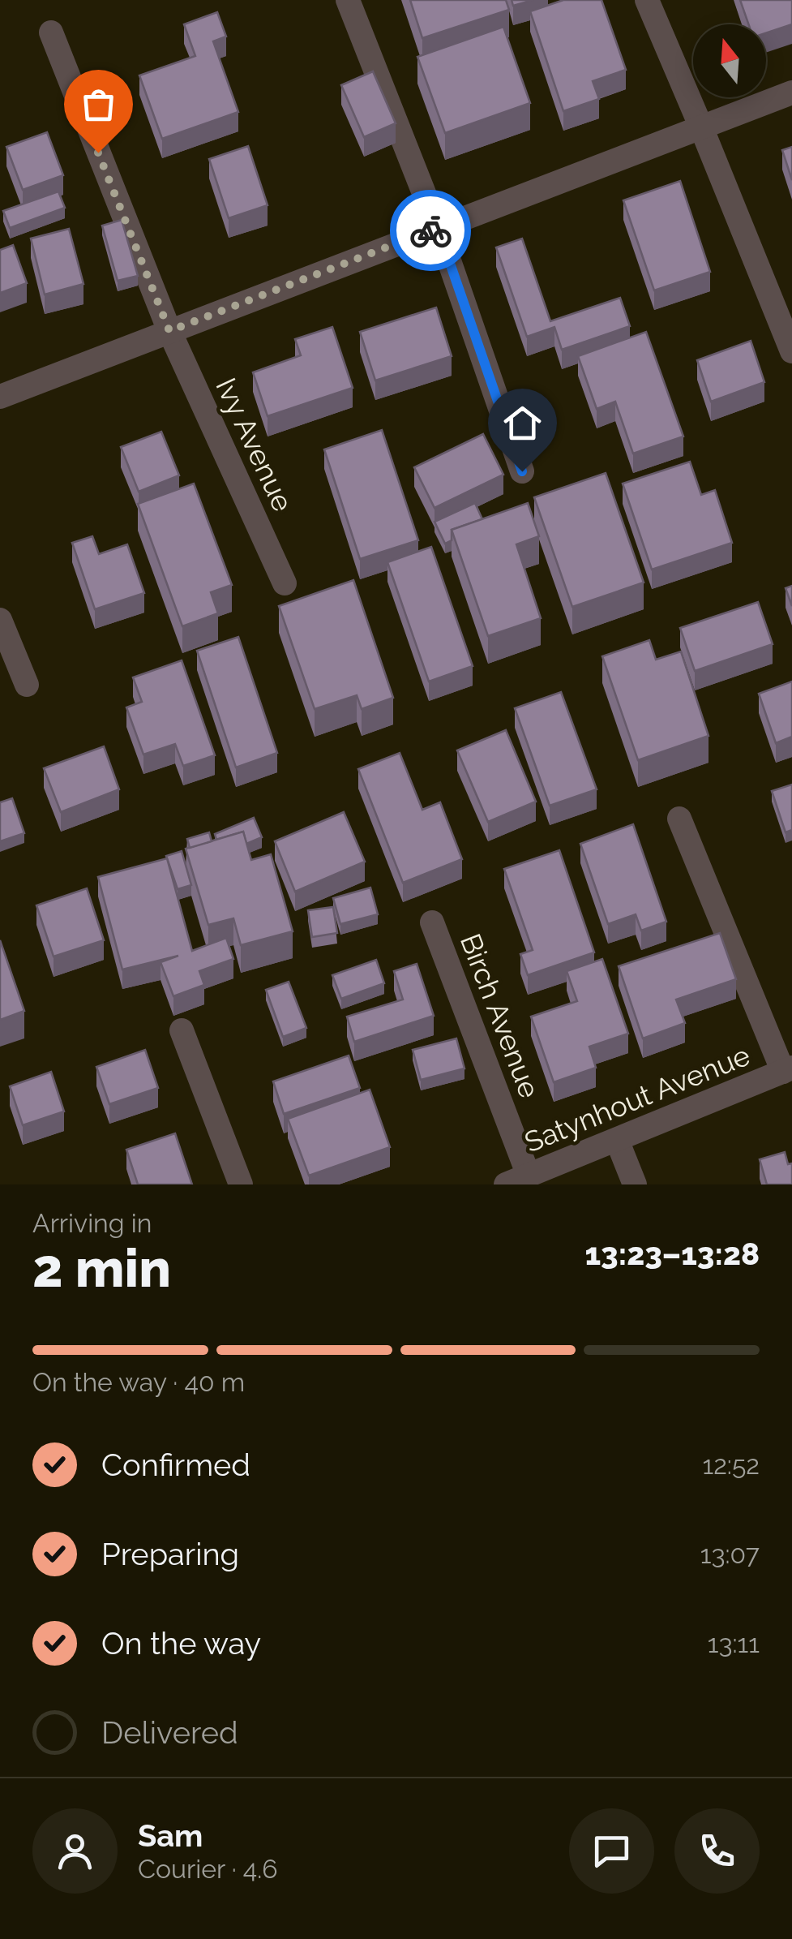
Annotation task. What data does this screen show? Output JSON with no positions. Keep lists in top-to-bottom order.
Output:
{
  "streets": {
    "street": ["Ivy Avenue", "Birch Avenue", "Satynhout Avenue"]
  },
  "crossings": [
    ["Birch Avenue", "Satynhout Avenue"]
  ],
  "north": "top",
  "page": {
    "heading": ["2 min", "Arriving in", "13:23–13:28"],
    "panel": ["Sam", "Courier · 4.6"],
    "bar": "On the way · 40 m",
    "list": [
      ["Confirmed", "12:52"],
      ["Preparing", "13:07"],
      ["On the way", "13:11"],
      "Delivered"
    ]
  }
}
